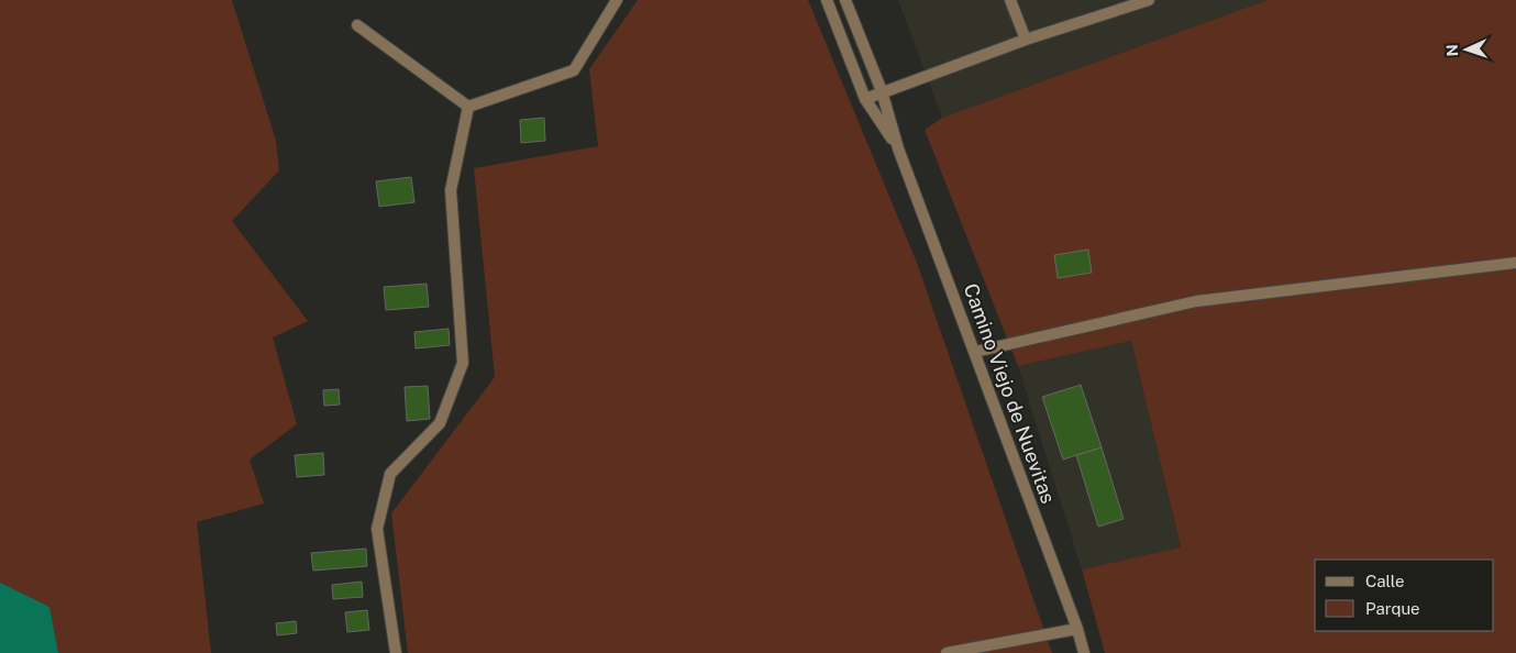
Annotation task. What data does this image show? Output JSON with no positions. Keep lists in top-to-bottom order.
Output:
{
  "streets": {
    "street": ["Camino Viejo de Nuevitas"]
  },
  "legend": ["Calle", "Parque"],
  "north": "left"
}
